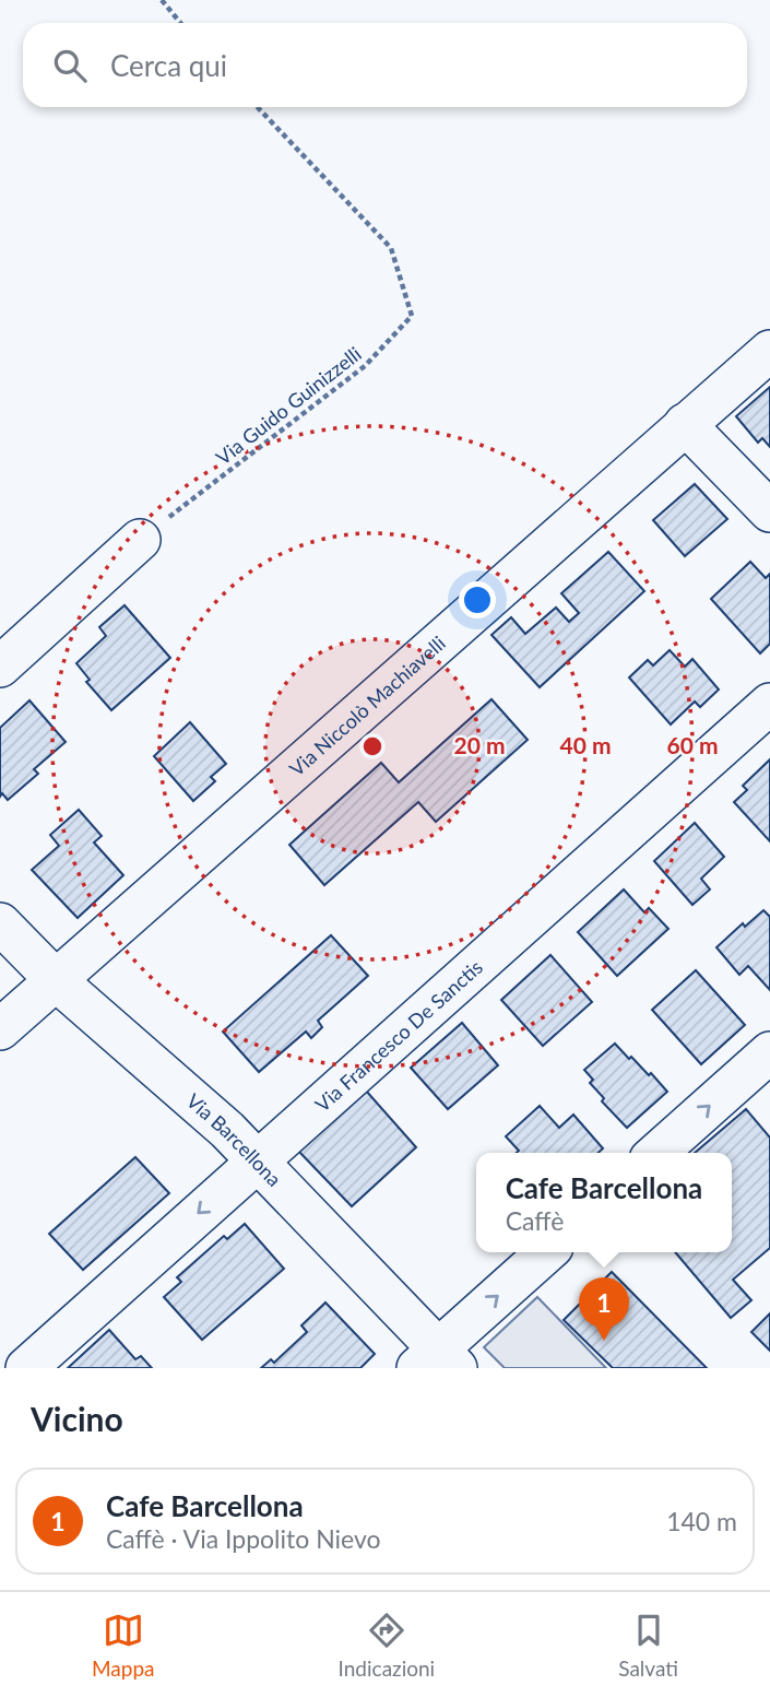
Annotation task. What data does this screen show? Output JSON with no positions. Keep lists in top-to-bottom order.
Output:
{
  "streets": {
    "street": ["Via Niccolò Machiavelli", "Via Francesco De Sanctis", "Via Barcellona"],
    "path": ["Via Guido Guinizzelli"]
  },
  "crossings": [
    ["Via Niccolò Machiavelli", "Via Barcellona"],
    ["Via Francesco De Sanctis", "Via Barcellona"]
  ],
  "page": {
    "search": "Cerca qui",
    "popup": ["Cafe Barcellona", "Caffè"],
    "pins": "1",
    "heading": "Vicino",
    "list": [
      {
        "mark": "1",
        "name": "Cafe Barcellona",
        "note": "Caffè · Via Ippolito Nievo",
        "value": "140 m"
      }
    ],
    "nav": ["Mappa", "Indicazioni", "Salvati"]
  },
  "rings": ["20 m", "40 m", "60 m"]
}
